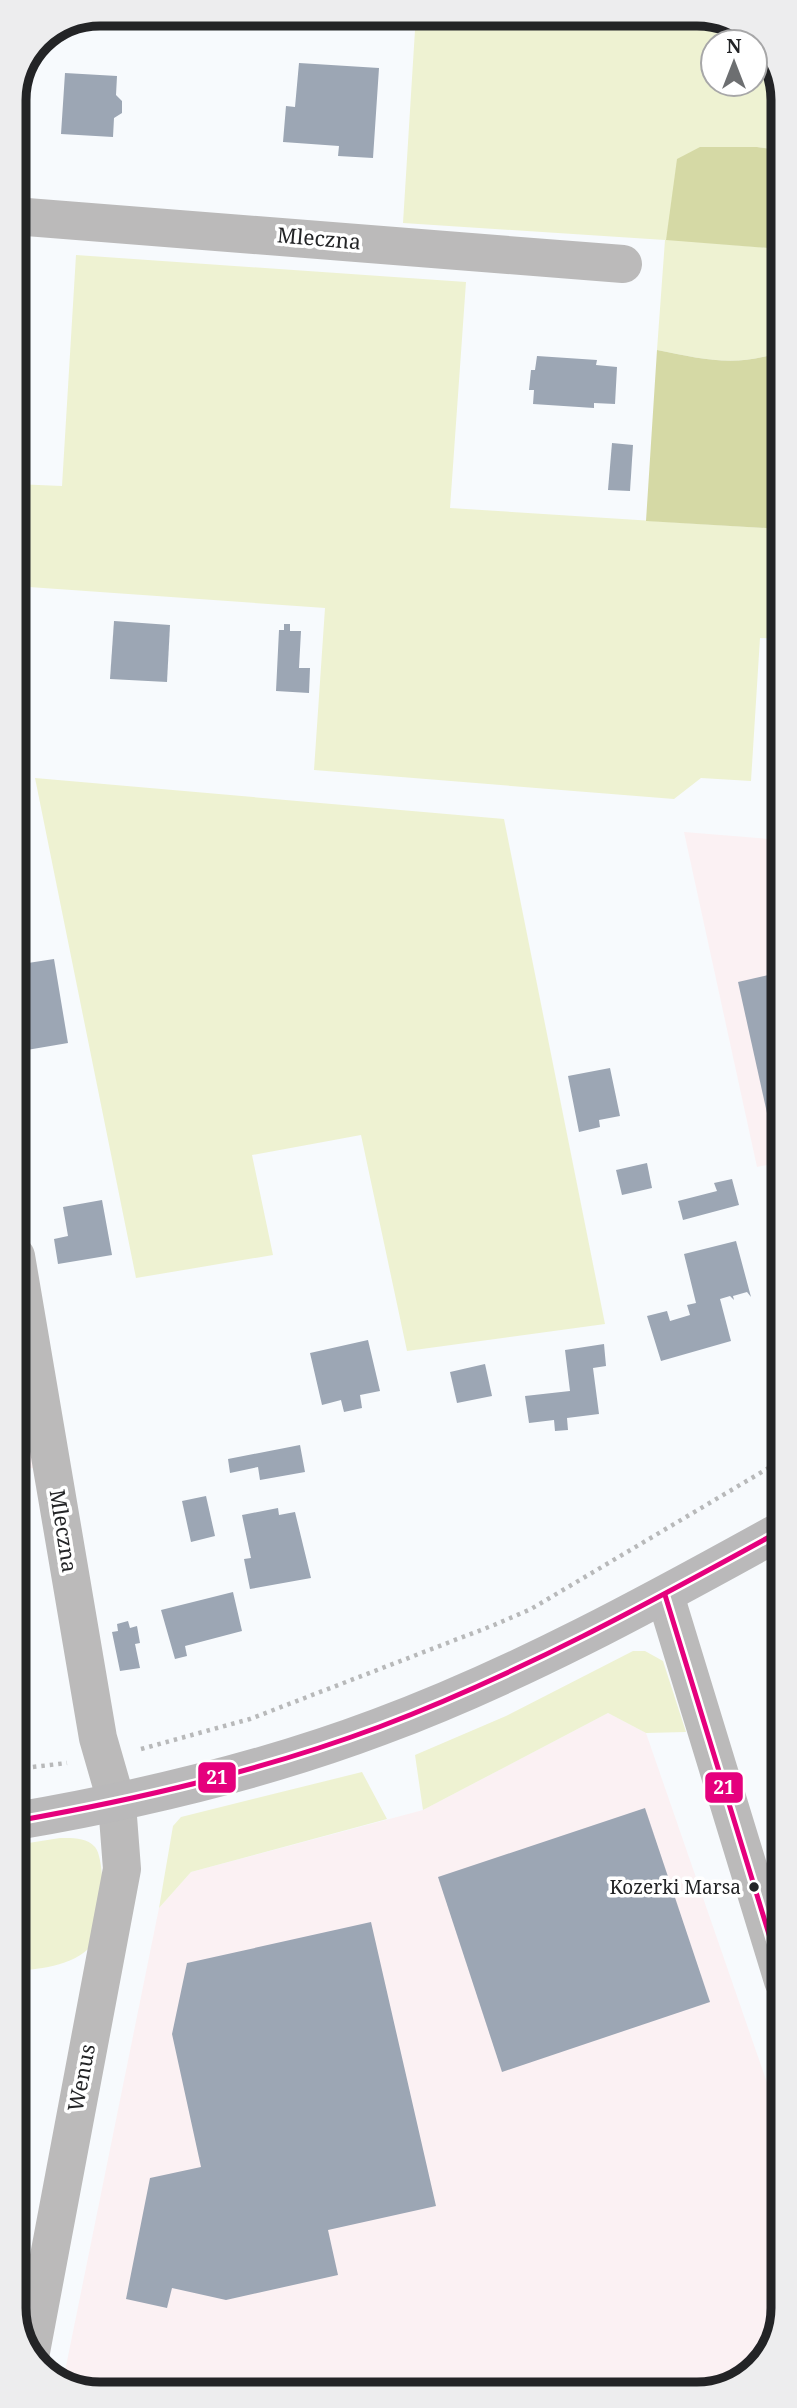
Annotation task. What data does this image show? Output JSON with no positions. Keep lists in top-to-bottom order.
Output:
{
  "streets": {
    "street": ["Mleczna", "Wenus"]
  },
  "crossings": [
    ["Mleczna", "Wenus"]
  ],
  "places": ["Kozerki Marsa"],
  "lines": ["transit line 21"],
  "north": "top"
}
